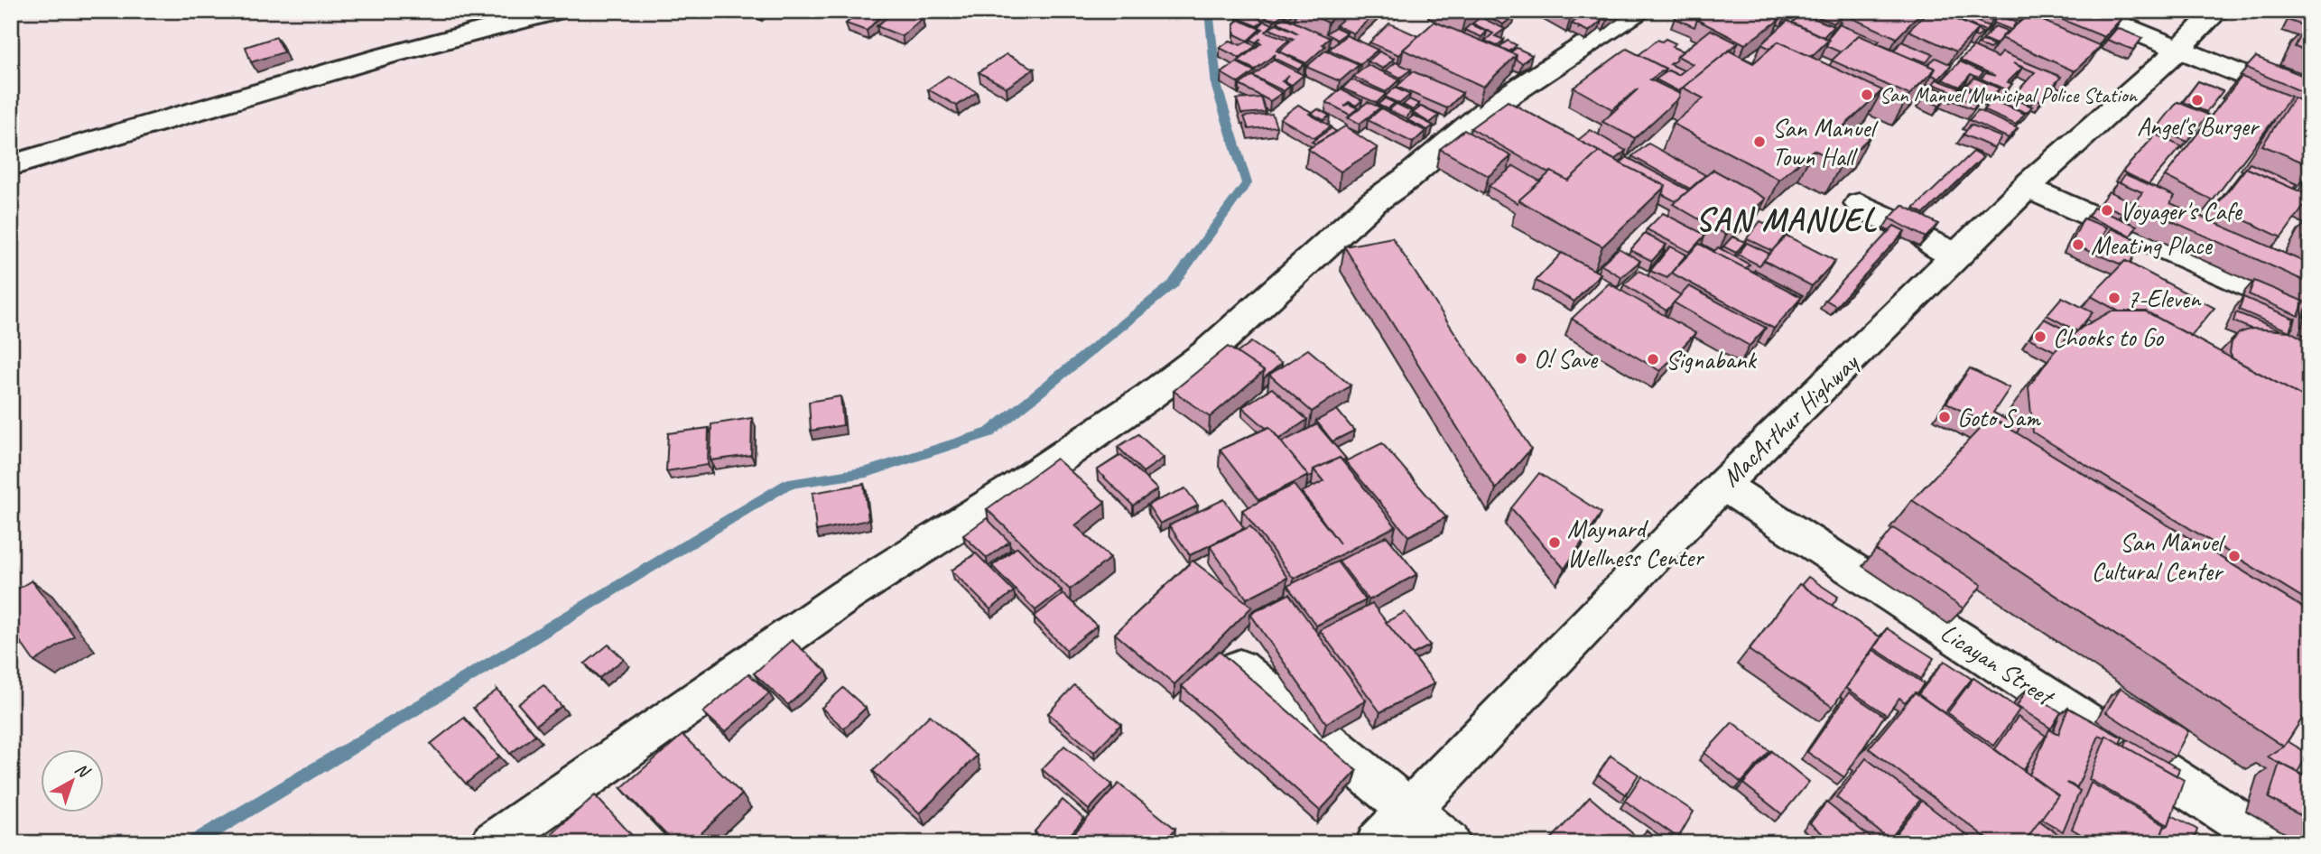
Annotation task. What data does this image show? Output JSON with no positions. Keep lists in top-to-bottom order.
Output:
{
  "streets": {
    "main road": ["MacArthur Highway", "Licayan Street"]
  },
  "crossings": [
    ["MacArthur Highway", "Licayan Street"]
  ],
  "districts": ["SAN MANUEL"],
  "places": [
    "San Manuel Municipal Police Station",
    "Angel's Burger",
    "San Manuel Town Hall",
    "Voyager's Cafe",
    "Meating Place",
    "7-Eleven",
    "Chooks to Go",
    "O! Save",
    "Signabank",
    "Goto Sam",
    "Maynard Wellness Center",
    "San Manuel Cultural Center"
  ],
  "north": "top right"
}
